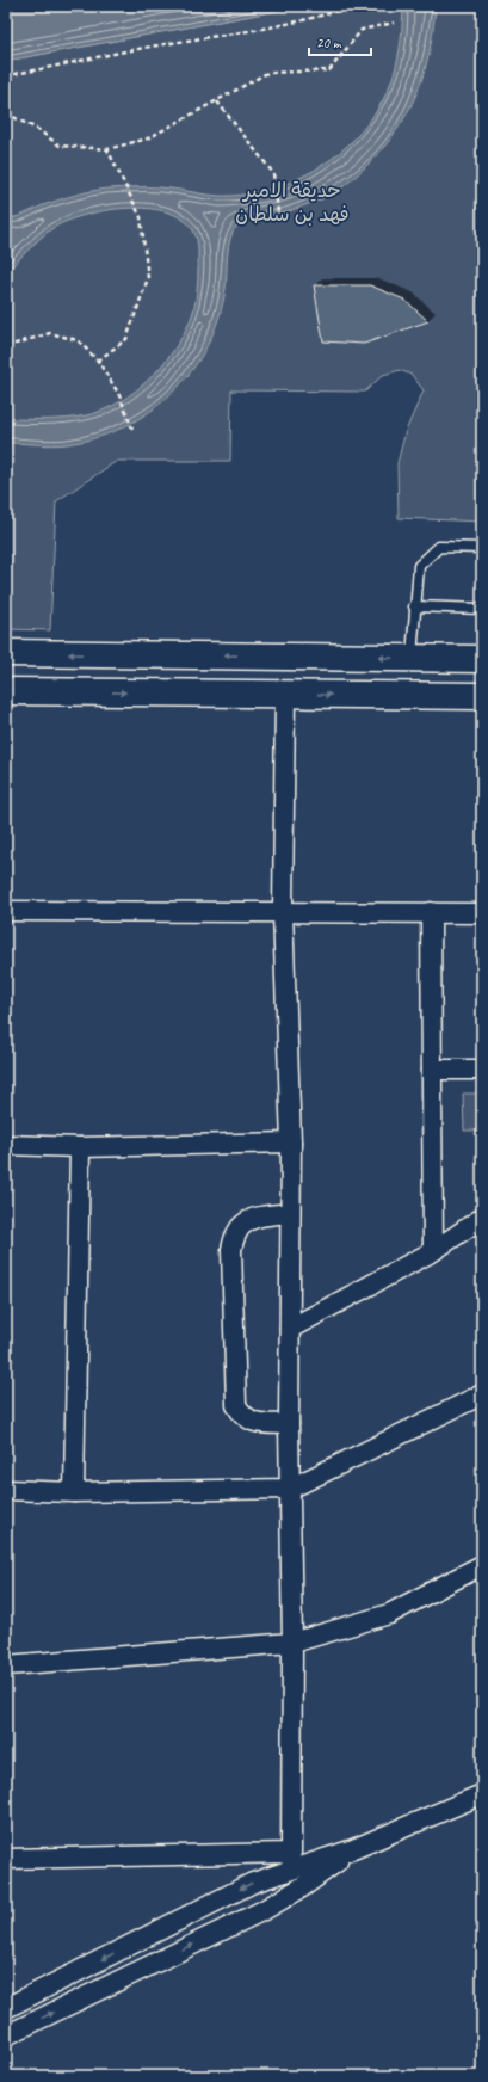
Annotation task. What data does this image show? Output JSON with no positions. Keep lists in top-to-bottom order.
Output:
{
  "parks": ["حديقة الامير فهد بن سلطان"],
  "scale_bar": "20 m"
}
